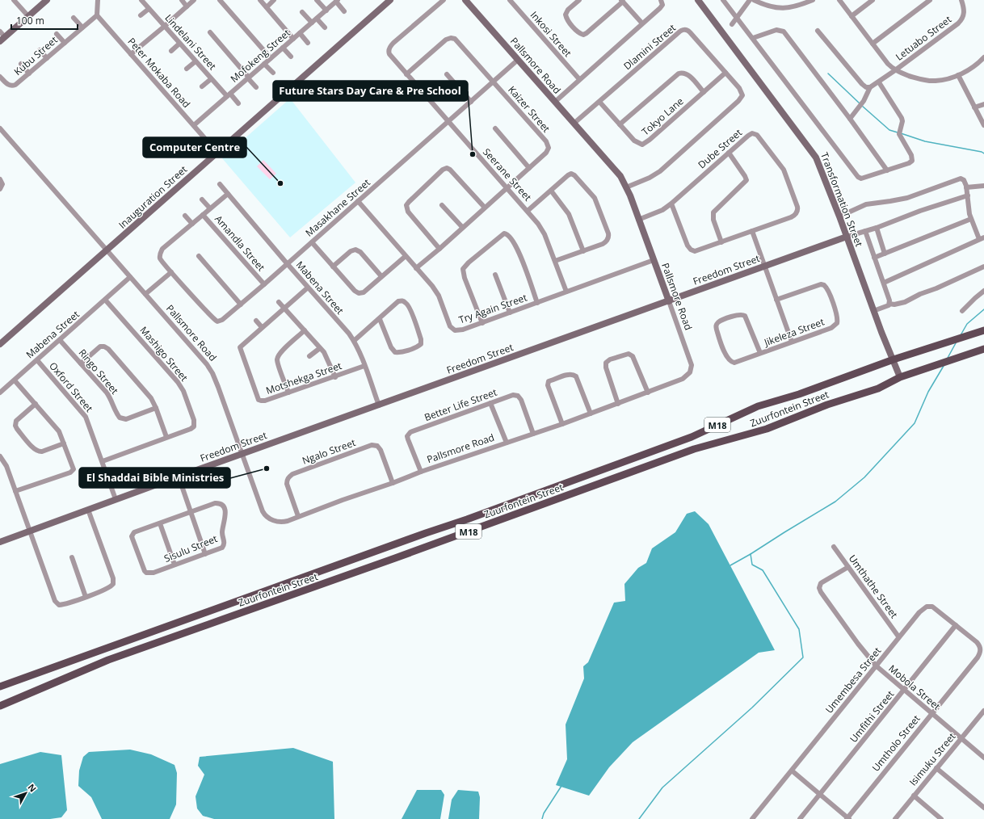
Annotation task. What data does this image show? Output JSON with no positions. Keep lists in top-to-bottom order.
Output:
{
  "streets": {
    "main road": ["Zuurfontein Street", "M18"],
    "street": [
      "Inkosi Street",
      "Letuabo Street",
      "Lindelani Street",
      "Dlamini Street",
      "Kubu Street",
      "Mofokeng Street",
      "Pallsmore Road",
      "Peter Mokaba Road",
      "Kaizer Street",
      "Tokyo Lane",
      "Dube Street",
      "Seerane Street",
      "Inauguration Street",
      "Transformation Street",
      "Masakhane Street",
      "Amandla Street",
      "Freedom Street",
      "Mabena Street",
      "Try Again Street",
      "Jikeleza Street",
      "Mashigo Street",
      "Ringo Street",
      "Motshekga Street",
      "Oxford Street",
      "Better Life Street",
      "Ngalo Street",
      "Sisulu Street",
      "Umthathe Street",
      "Umembesa Street",
      "Mobola Street",
      "Umfithi Street",
      "Umtholo Street",
      "Isimuku Street"
    ]
  },
  "crossings": [
    ["Lindelani Street", "Mofokeng Street"],
    ["Dlamini Street", "Pallsmore Road"],
    ["Dlamini Street", "Tokyo Lane"],
    ["Kubu Street", "Peter Mokaba Road"],
    ["Mofokeng Street", "Peter Mokaba Road"],
    ["Pallsmore Road", "Dube Street"],
    ["Pallsmore Road", "Inauguration Street"],
    ["Pallsmore Road", "Masakhane Street"],
    ["Pallsmore Road", "Freedom Street"],
    ["Pallsmore Road", "Mabena Street"],
    ["Pallsmore Road", "Try Again Street"],
    ["Pallsmore Road", "Better Life Street"],
    ["Pallsmore Road", "Ngalo Street"],
    ["Peter Mokaba Road", "Inauguration Street"],
    ["Kaizer Street", "Seerane Street"],
    ["Kaizer Street", "Masakhane Street"],
    ["Kaizer Street", "Try Again Street"],
    ["Seerane Street", "Masakhane Street"],
    ["Seerane Street", "Try Again Street"],
    ["Transformation Street", "Freedom Street"],
    ["Transformation Street", "Zuurfontein Street"],
    ["Masakhane Street", "Amandla Street"],
    ["Masakhane Street", "Mabena Street"],
    ["Masakhane Street", "Try Again Street"],
    ["Freedom Street", "Mabena Street"],
    ["Freedom Street", "Oxford Street"],
    ["Mabena Street", "Mashigo Street"],
    ["Mabena Street", "Ringo Street"],
    ["Mabena Street", "Motshekga Street"],
    ["Mabena Street", "Oxford Street"],
    ["Mashigo Street", "Oxford Street"],
    ["Umthathe Street", "Umembesa Street"],
    ["Umthathe Street", "Mobola Street"],
    ["Umembesa Street", "Mobola Street"],
    ["Umembesa Street", "Umfithi Street"],
    ["Umembesa Street", "Umtholo Street"],
    ["Mobola Street", "Umfithi Street"],
    ["Mobola Street", "Umtholo Street"],
    ["Mobola Street", "Isimuku Street"]
  ],
  "places": ["Future Stars Day Care & Pre School", "Computer Centre", "El Shaddai Bible Ministries"],
  "scale_bar": "100 m",
  "north": "top right"
}
